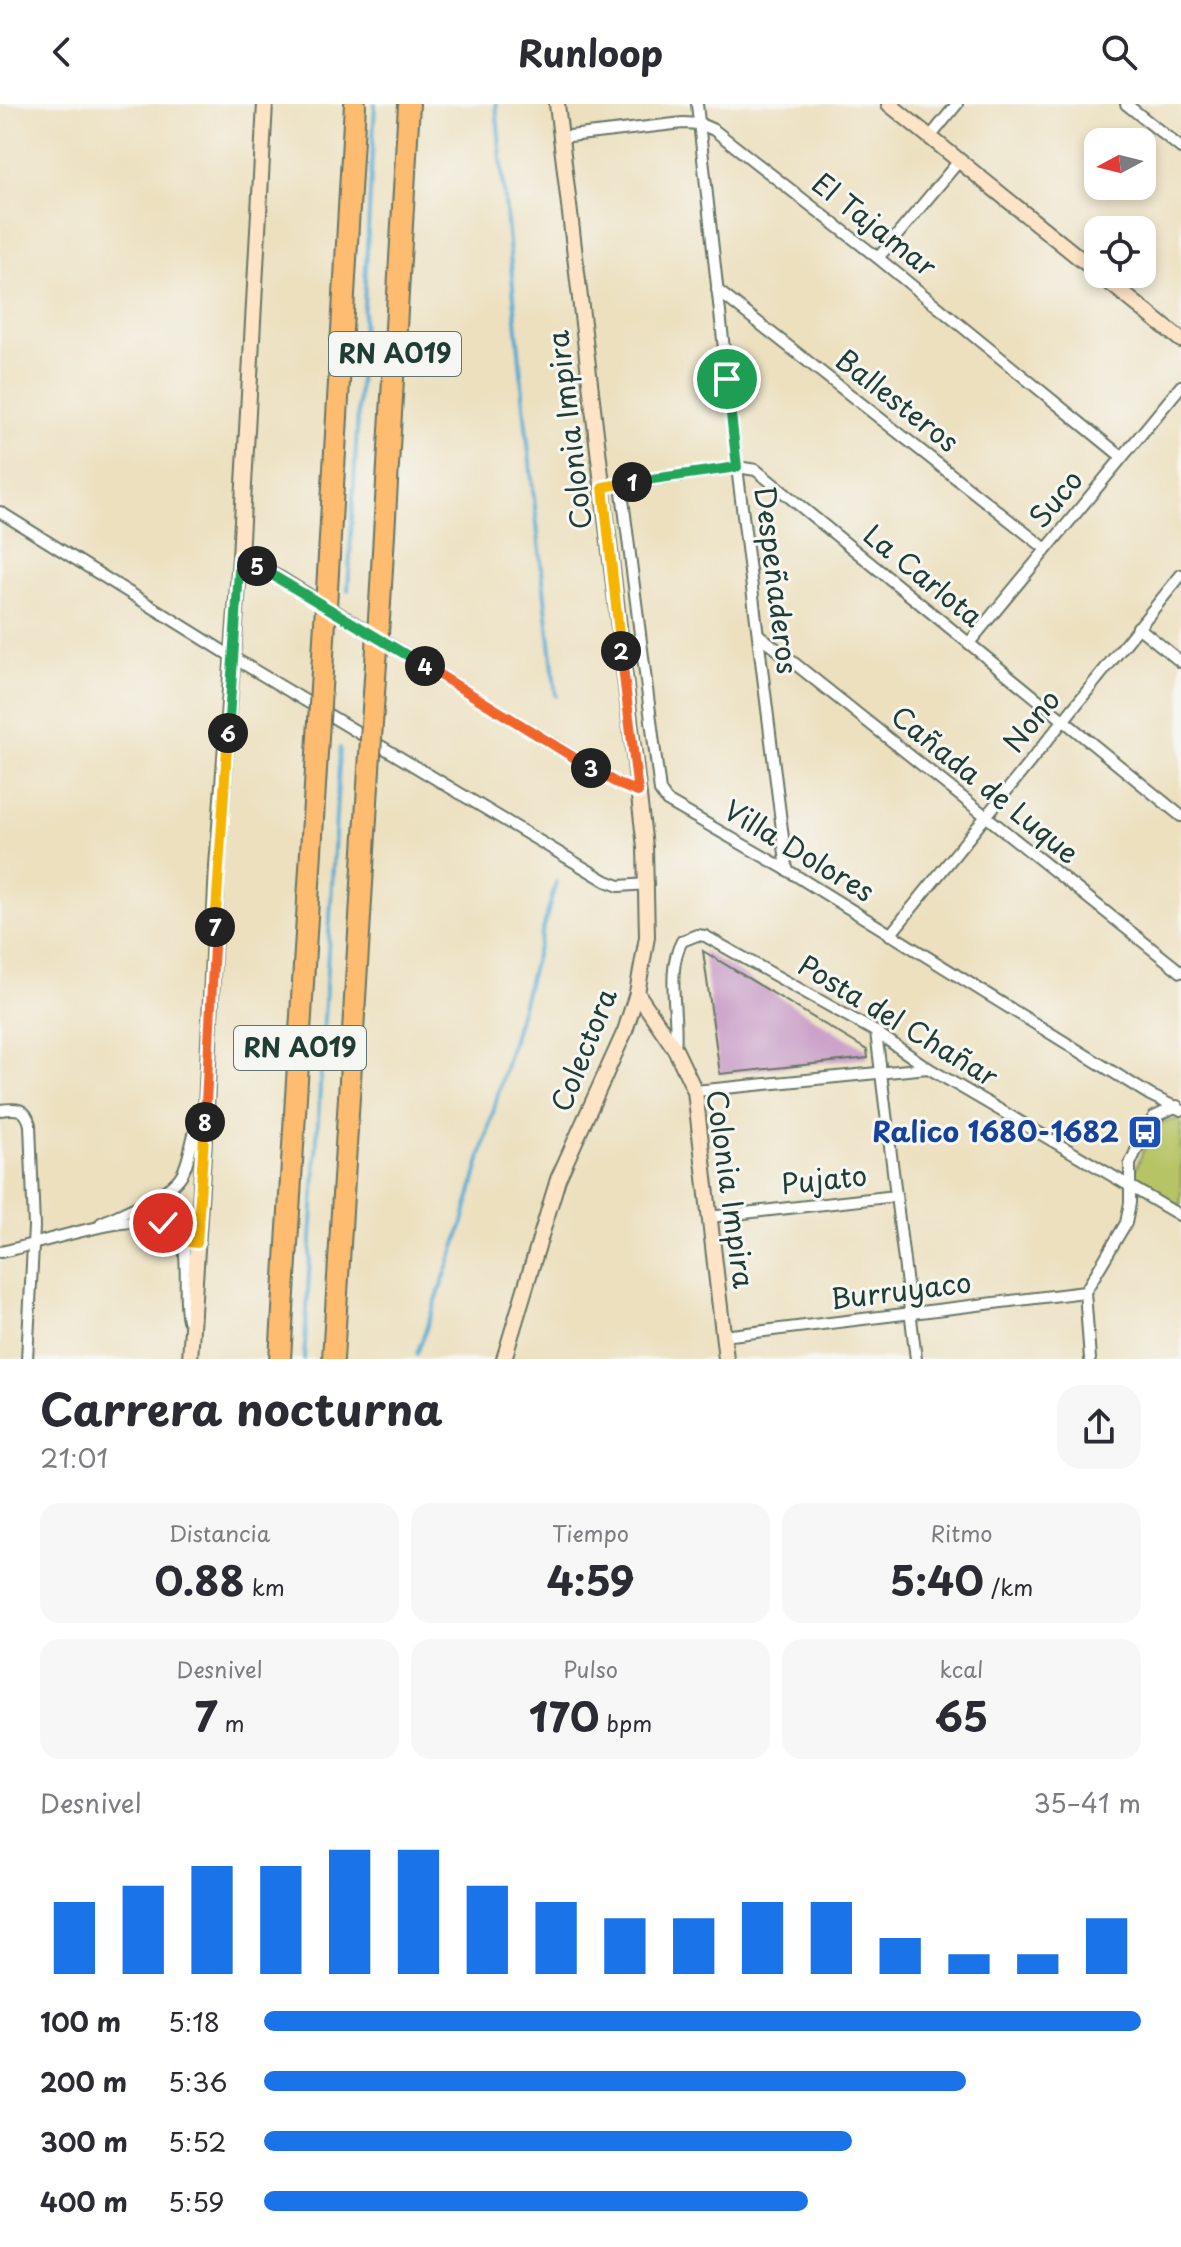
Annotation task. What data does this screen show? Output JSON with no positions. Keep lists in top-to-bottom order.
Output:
{
  "streets": {
    "highway": ["RN A019"],
    "street": [
      "El Tajamar",
      "Ballesteros",
      "Colonia Impira",
      "Suco",
      "La Carlota",
      "Despeñaderos",
      "Nono",
      "Cañada de Luque",
      "Villa Dolores",
      "Posta del Chañar",
      "Colectora",
      "Pujato",
      "Burruyaco"
    ]
  },
  "crossings": [
    ["El Tajamar", "Suco"],
    ["El Tajamar", "Despeñaderos"],
    ["Ballesteros", "Suco"],
    ["Ballesteros", "Despeñaderos"],
    ["Colonia Impira", "Posta del Chañar"],
    ["Colonia Impira", "Colectora"],
    ["Colonia Impira", "Pujato"],
    ["Colonia Impira", "Burruyaco"],
    ["Suco", "La Carlota"],
    ["La Carlota", "Despeñaderos"],
    ["La Carlota", "Nono"],
    ["Despeñaderos", "Cañada de Luque"],
    ["Despeñaderos", "Villa Dolores"],
    ["Nono", "Cañada de Luque"],
    ["Nono", "Villa Dolores"]
  ],
  "places": {
    "bus stop": ["Ralico 1680-1682"]
  },
  "north": "left",
  "page": {
    "header": "Runloop",
    "pins": [
      "1",
      "5",
      "2",
      "4",
      "6",
      "3",
      "7",
      "8"
    ],
    "heading": ["Carrera nocturna", "21:01"],
    "stats": [
      ["Distancia", "0.88 km"],
      ["Tiempo", "4:59"],
      ["Ritmo", "5:40 /km"],
      ["Desnivel", "7 m"],
      ["Pulso", "170 bpm"],
      ["kcal", "65"]
    ],
    "chart": ["Desnivel", "35–41 m"],
    "list": [
      {
        "name": "100 m",
        "note": "5:18"
      },
      {
        "name": "200 m",
        "note": "5:36"
      },
      {
        "name": "300 m",
        "note": "5:52"
      },
      {
        "name": "400 m",
        "note": "5:59"
      }
    ]
  }
}
